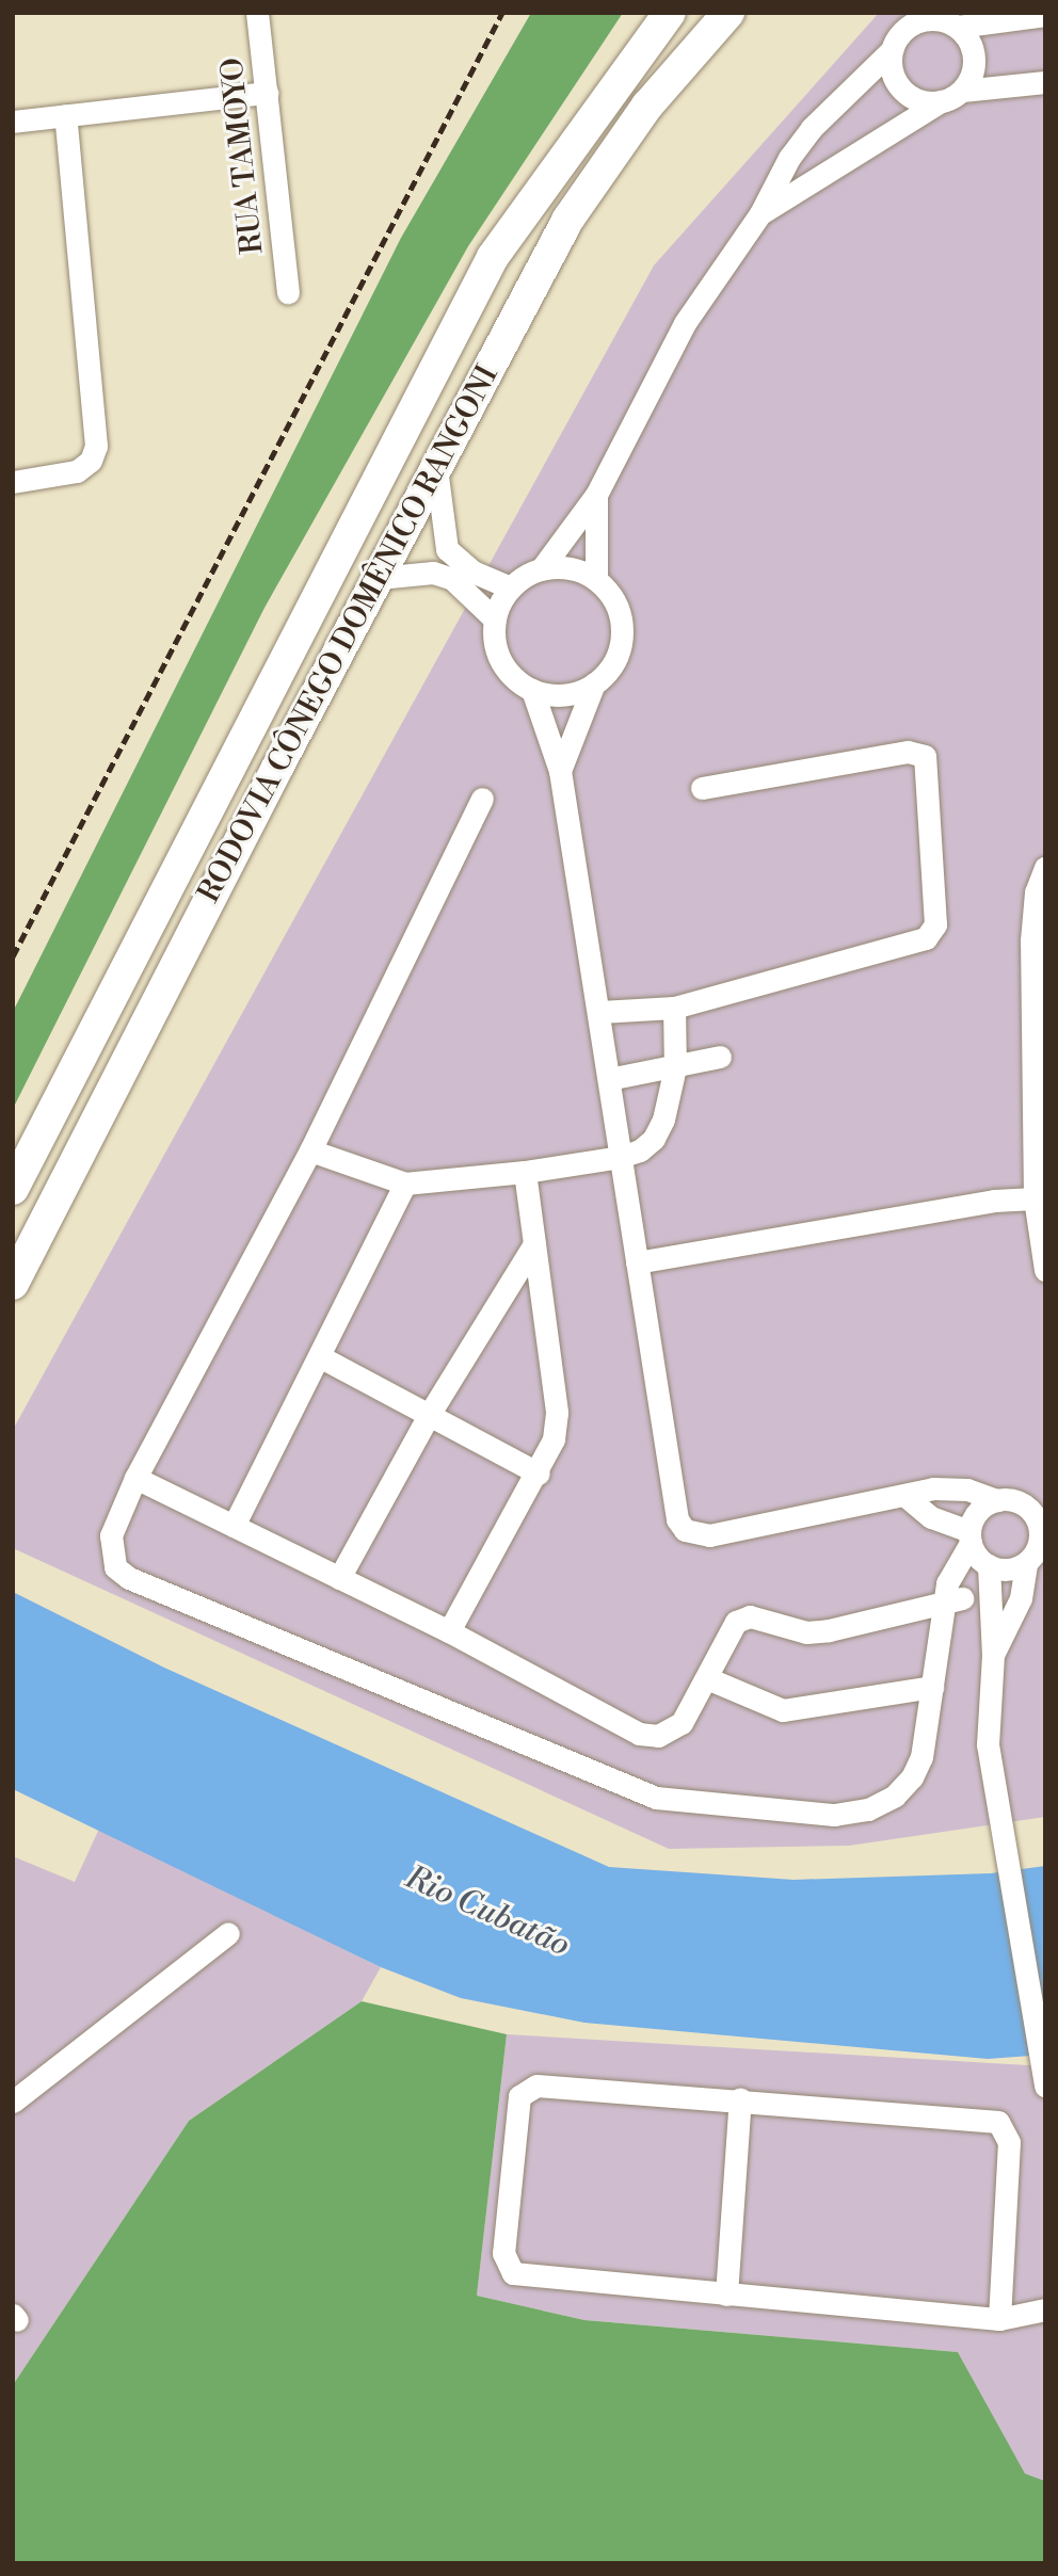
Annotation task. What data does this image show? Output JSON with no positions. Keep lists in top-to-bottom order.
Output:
{
  "streets": {
    "highway": ["RODOVIA CÔNEGO DOMÊNICO RANGONI"],
    "street": ["RUA TAMOYO"]
  },
  "water": ["Rio Cubatão"]
}
